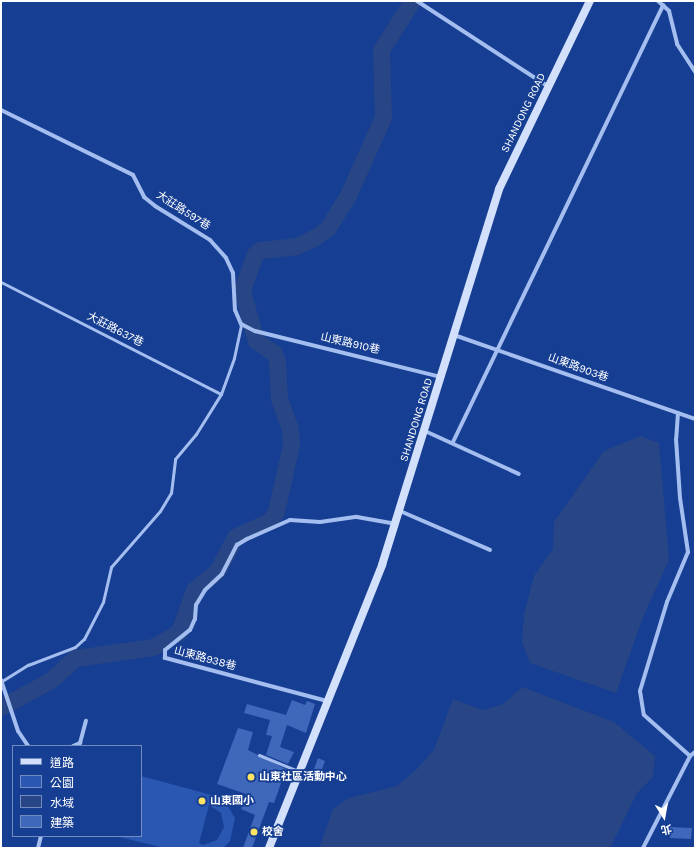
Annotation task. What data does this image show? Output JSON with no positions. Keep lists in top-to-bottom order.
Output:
{
  "streets": {
    "street": [
      "SHANDONG ROAD",
      "大莊路597巷",
      "山東路910巷",
      "山東路903巷",
      "山東路938巷"
    ],
    "lane": ["大莊路637巷"]
  },
  "crossings": [
    ["SHANDONG ROAD", "山東路910巷"],
    ["SHANDONG ROAD", "山東路903巷"],
    ["SHANDONG ROAD", "山東路938巷"],
    ["大莊路597巷", "山東路910巷"]
  ],
  "places": ["山東社區活動中心", "山東國小", "校舍"],
  "legend": [
    "道路",
    "公園",
    "水域",
    "建築"
  ],
  "north": "bottom"
}
